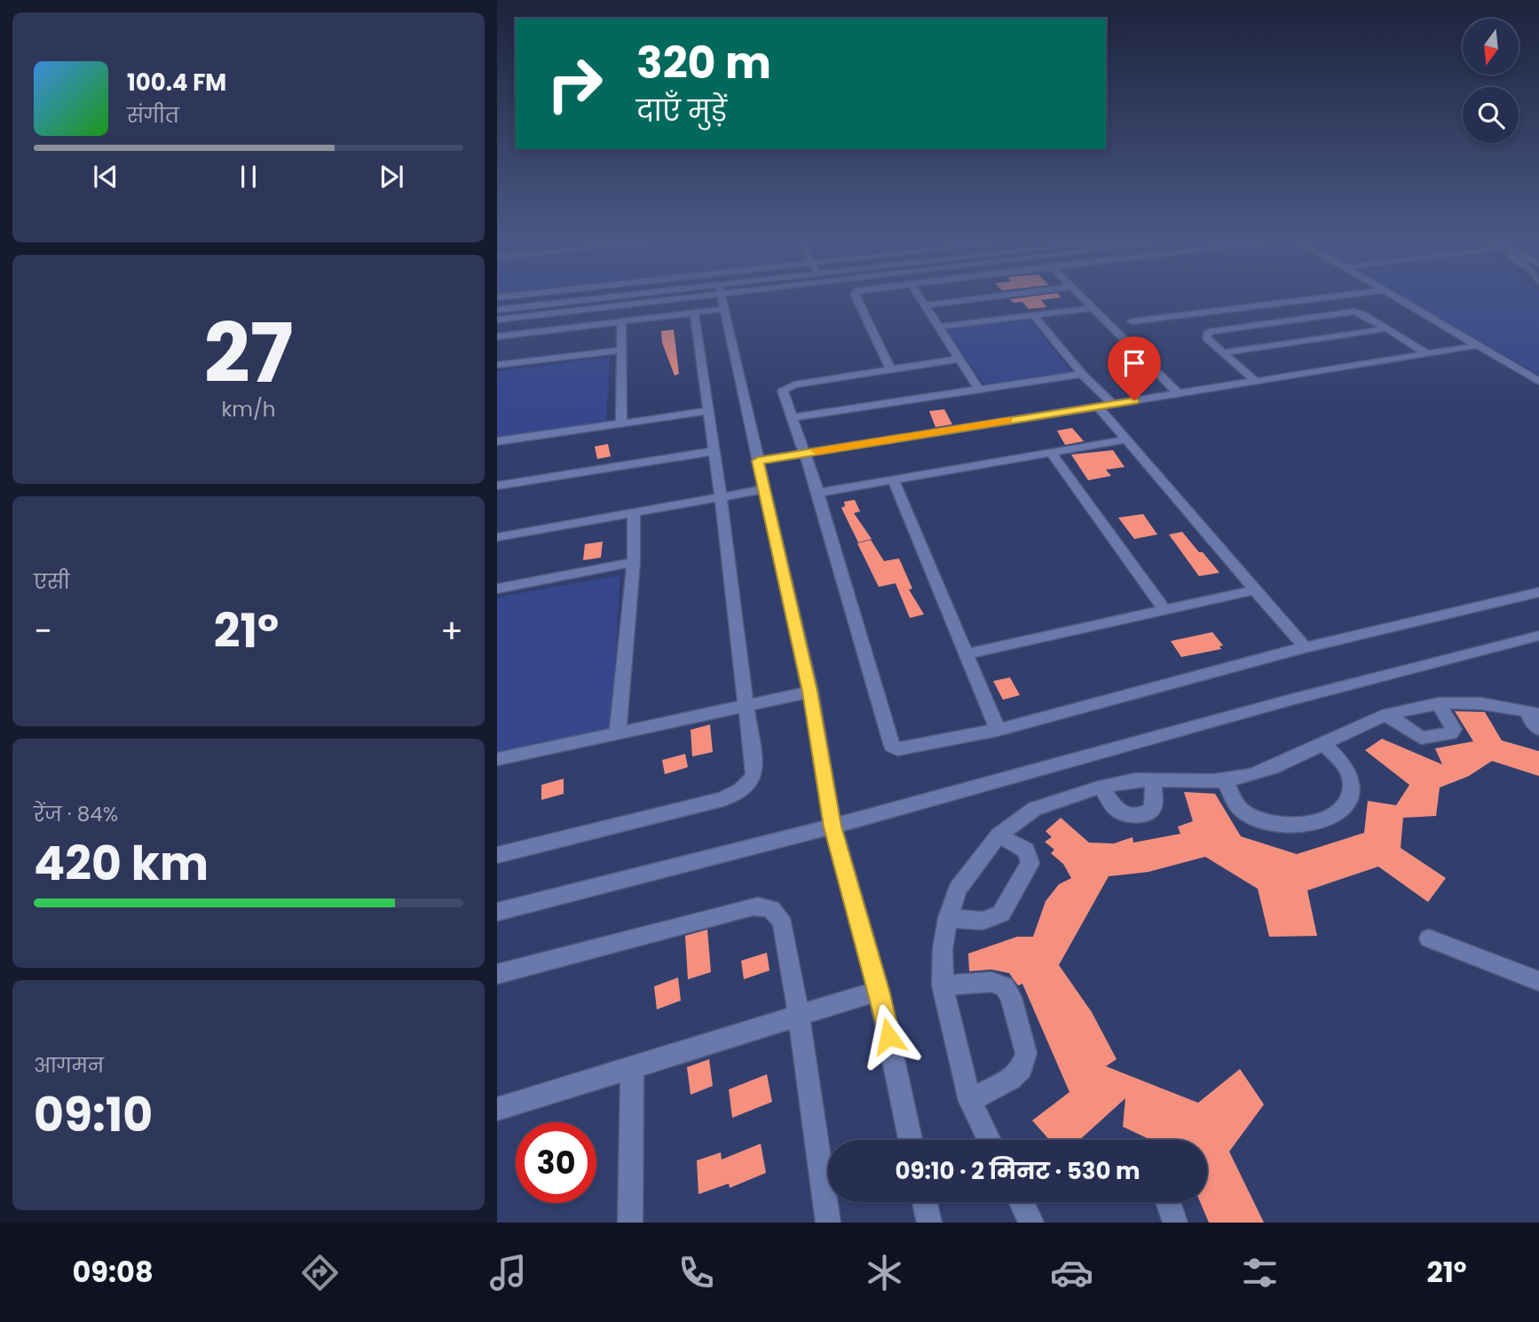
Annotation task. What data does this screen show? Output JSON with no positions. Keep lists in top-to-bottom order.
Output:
{
  "north": "bottom",
  "page": {
    "turn": ["320 m", "दाएँ मुड़ें"],
    "song": ["100.4 FM", "संगीत"],
    "tile": [
      ["27", "km/h"],
      "एसी",
      ["रेंज · 84%", "420 km"],
      ["आगमन", "09:10"]
    ],
    "heat": ["−", "21°", "+"],
    "limit": "30",
    "trip": "09:10 · 2 मिनट · 530 m",
    "tabs": ["09:08", "21°"]
  }
}
